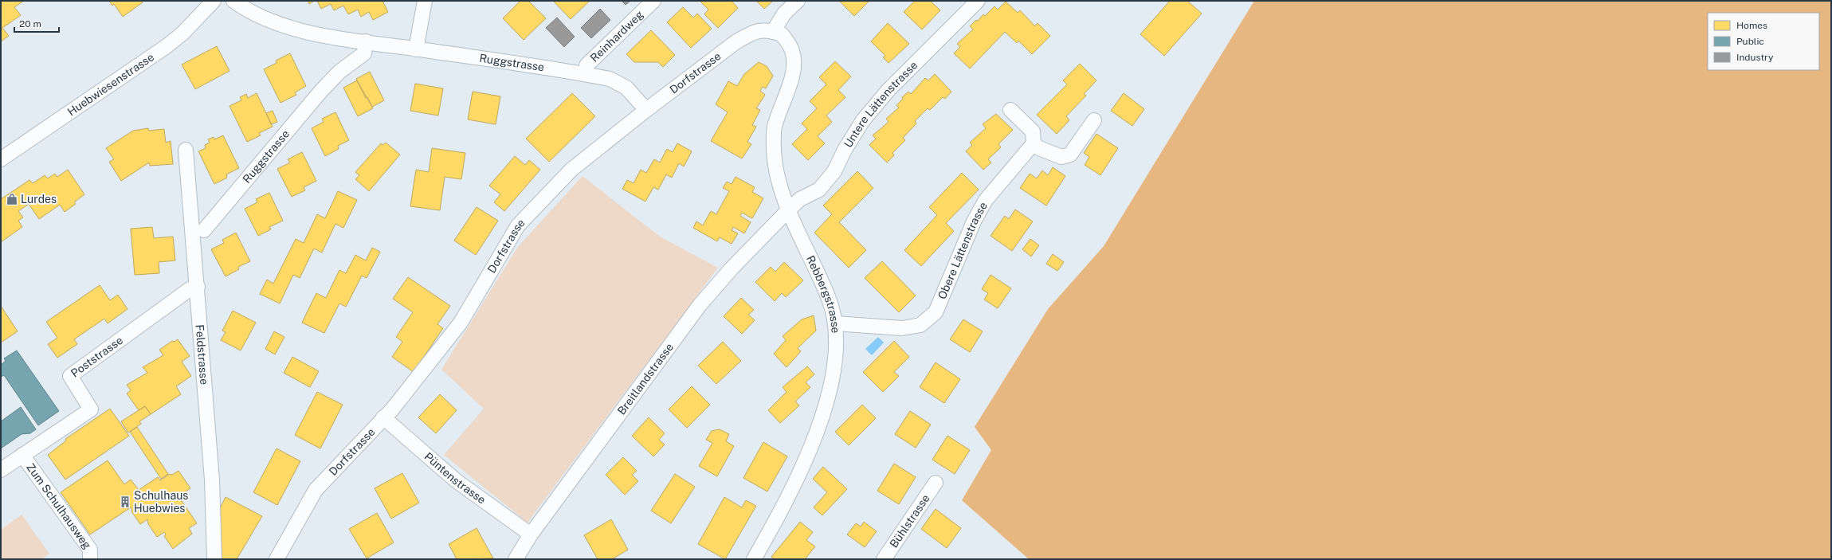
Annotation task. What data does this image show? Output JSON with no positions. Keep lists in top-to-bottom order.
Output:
{
  "streets": {
    "street": [
      "Reinhardweg",
      "Ruggstrasse",
      "Dorfstrasse",
      "Huebwiesenstrasse",
      "Untere Lättenstrasse",
      "Obere Lättenstrasse",
      "Rebbergstrasse",
      "Feldstrasse",
      "Poststrasse",
      "Breitlandstrasse",
      "Püntenstrasse",
      "Zum Schulhausweg",
      "Bühlstrasse"
    ]
  },
  "crossings": [
    ["Reinhardweg", "Ruggstrasse"],
    ["Ruggstrasse", "Dorfstrasse"],
    ["Dorfstrasse", "Rebbergstrasse"],
    ["Dorfstrasse", "Püntenstrasse"],
    ["Untere Lättenstrasse", "Rebbergstrasse"],
    ["Untere Lättenstrasse", "Breitlandstrasse"],
    ["Obere Lättenstrasse", "Rebbergstrasse"],
    ["Rebbergstrasse", "Breitlandstrasse"],
    ["Feldstrasse", "Poststrasse"],
    ["Poststrasse", "Zum Schulhausweg"],
    ["Breitlandstrasse", "Püntenstrasse"]
  ],
  "places": {
    "shop": ["Lurdes"],
    "building": ["Schulhaus Huebwies"]
  },
  "legend": ["Homes", "Public", "Industry"],
  "scale_bar": "20 m"
}
